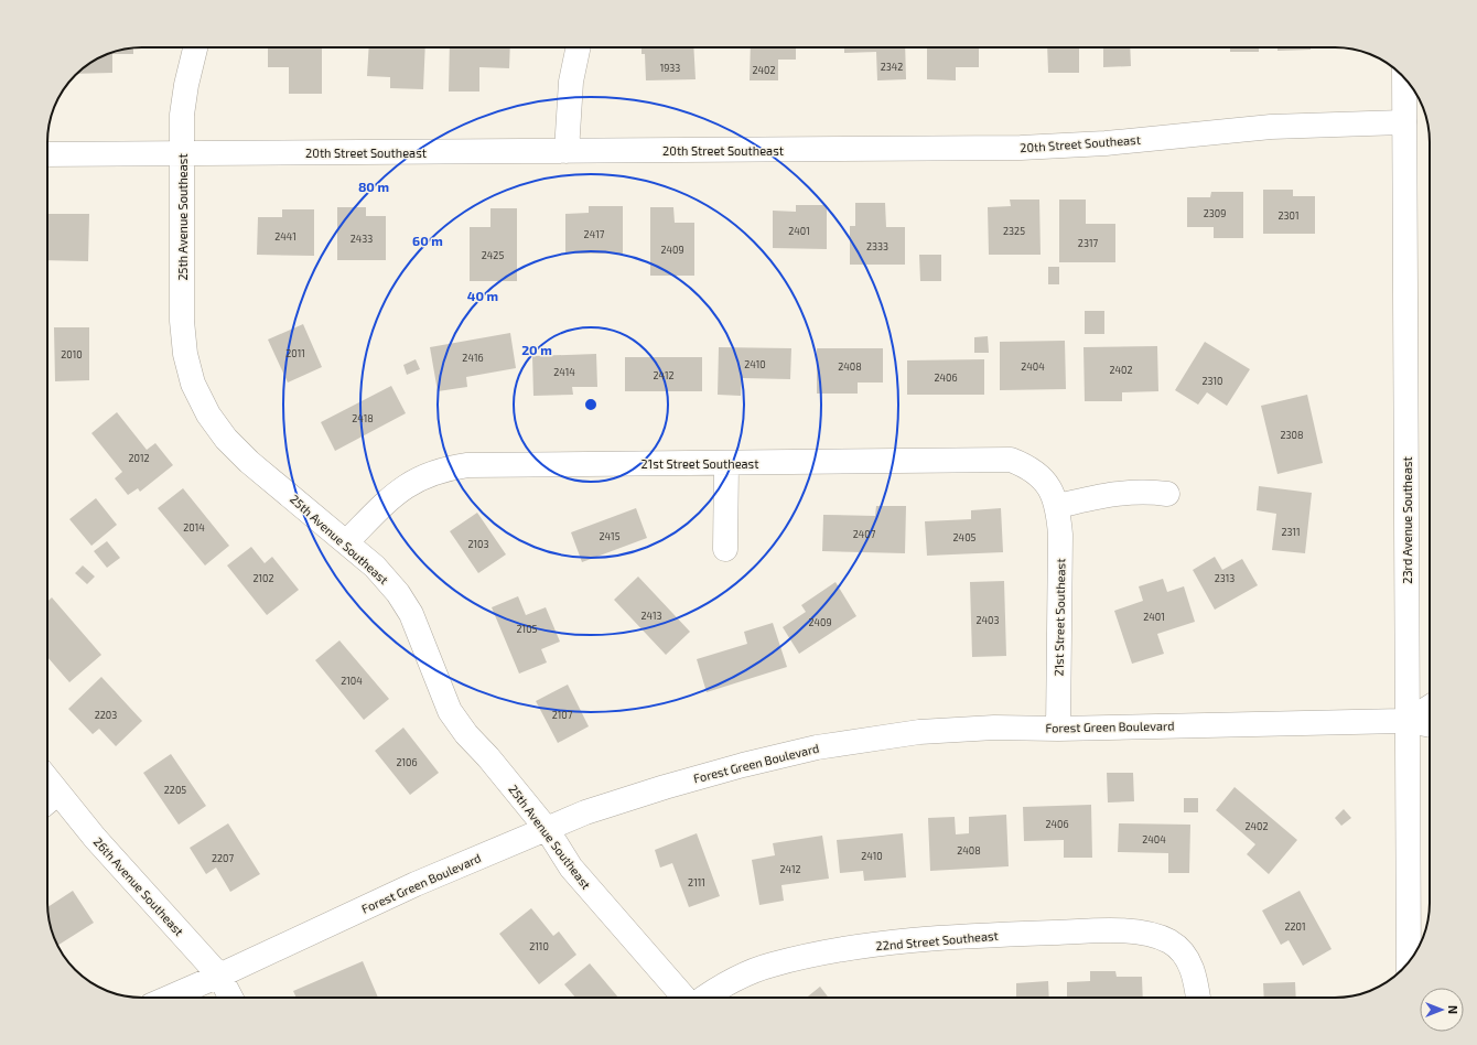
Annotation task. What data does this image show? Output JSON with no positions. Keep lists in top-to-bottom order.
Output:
{
  "streets": {
    "street": [
      "20th Street Southeast",
      "25th Avenue Southeast",
      "21st Street Southeast",
      "23rd Avenue Southeast",
      "Forest Green Boulevard",
      "26th Avenue Southeast",
      "22nd Street Southeast"
    ]
  },
  "crossings": [
    ["20th Street Southeast", "25th Avenue Southeast"],
    ["20th Street Southeast", "23rd Avenue Southeast"],
    ["25th Avenue Southeast", "21st Street Southeast"],
    ["25th Avenue Southeast", "Forest Green Boulevard"],
    ["21st Street Southeast", "Forest Green Boulevard"],
    ["23rd Avenue Southeast", "Forest Green Boulevard"],
    ["Forest Green Boulevard", "26th Avenue Southeast"]
  ],
  "house_numbers": [
    "2342",
    "1933",
    "2402",
    "2309",
    "2301",
    "2401",
    "2325",
    "2417",
    "2441",
    "2433",
    "2317",
    "2333",
    "2409",
    "2425",
    "2011",
    "2010",
    "2416",
    "2410",
    "2408",
    "2404",
    "2402",
    "2414",
    "2412",
    "2406",
    "2310",
    "2418",
    "2308",
    "2012",
    "2014",
    "2311",
    "2407",
    "2415",
    "2405",
    "2103",
    "2102",
    "2313",
    "2413",
    "2401",
    "2403",
    "2409",
    "2105",
    "2104",
    "2203",
    "2107",
    "2106",
    "2205",
    "2406",
    "2402",
    "2404",
    "2408",
    "2410",
    "2207",
    "2412",
    "2111",
    "2201",
    "2110"
  ],
  "north": "right",
  "rings": [
    "80 m",
    "60 m",
    "40 m",
    "20 m"
  ]
}
